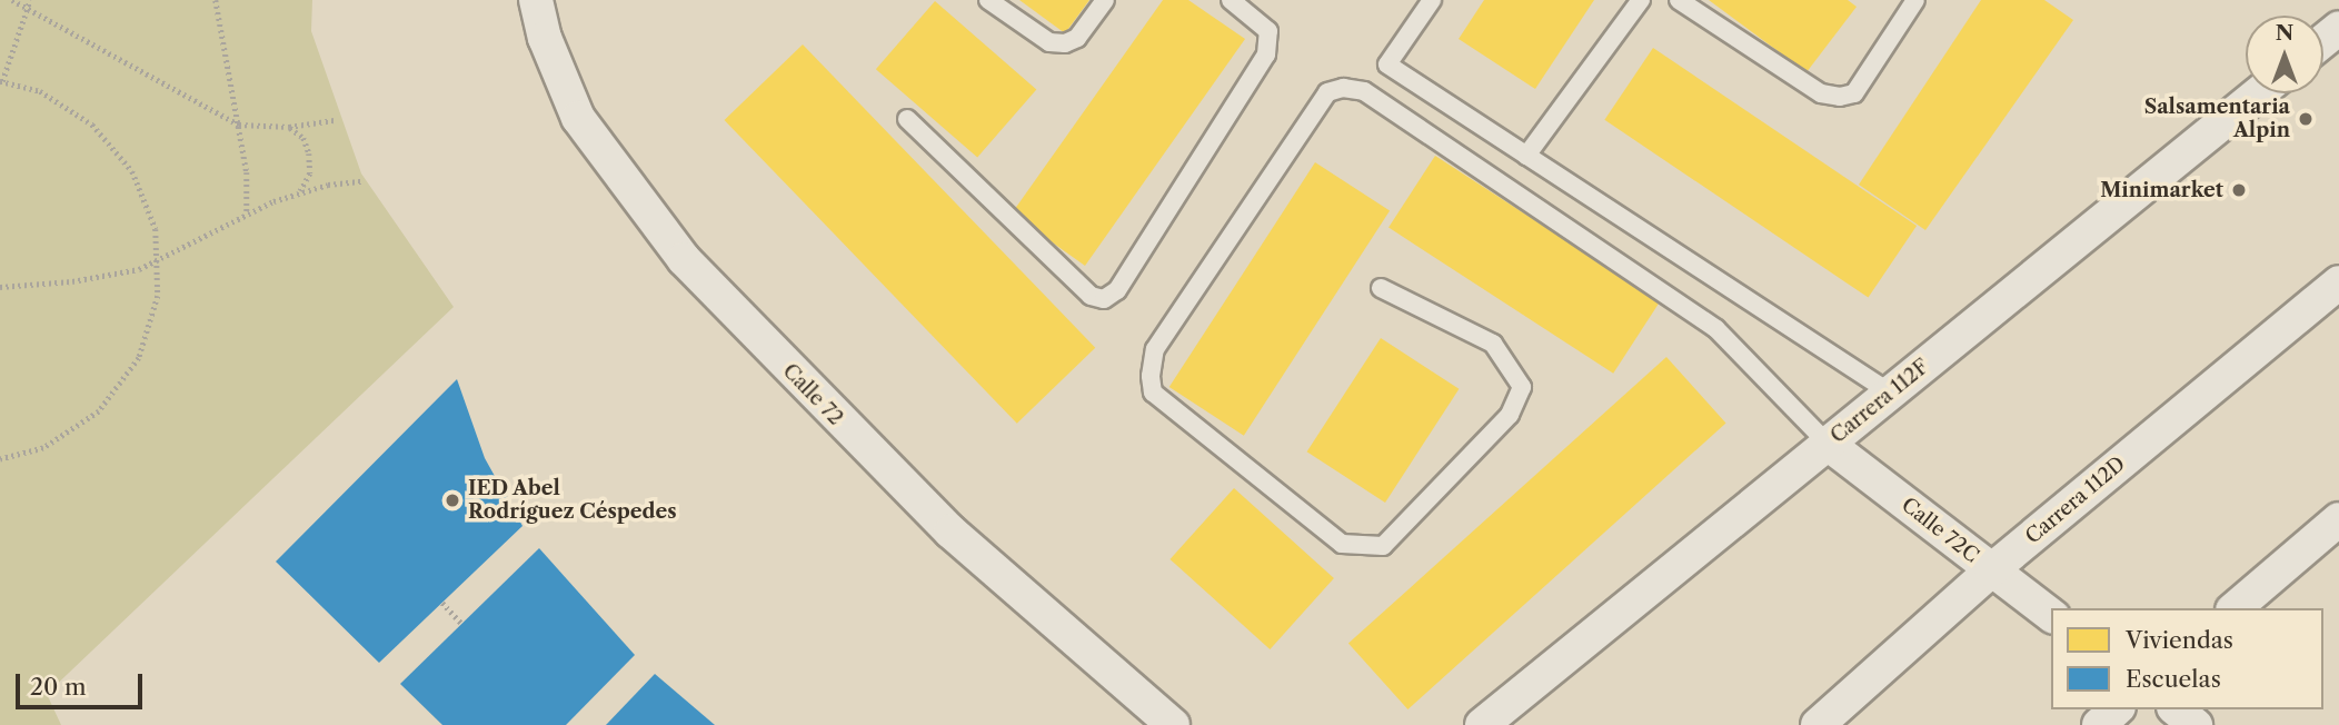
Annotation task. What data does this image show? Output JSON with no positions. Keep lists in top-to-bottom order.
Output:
{
  "streets": {
    "street": [
      "Calle 72",
      "Carrera 112F",
      "Carrera 112D",
      "Calle 72C"
    ]
  },
  "crossings": [
    ["Carrera 112F", "Calle 72C"],
    ["Carrera 112D", "Calle 72C"]
  ],
  "places": ["Salsamentaria Alpin", "Minimarket", "IED Abel Rodríguez Céspedes"],
  "legend": ["Viviendas", "Escuelas"],
  "scale_bar": "20 m",
  "north": "top"
}
